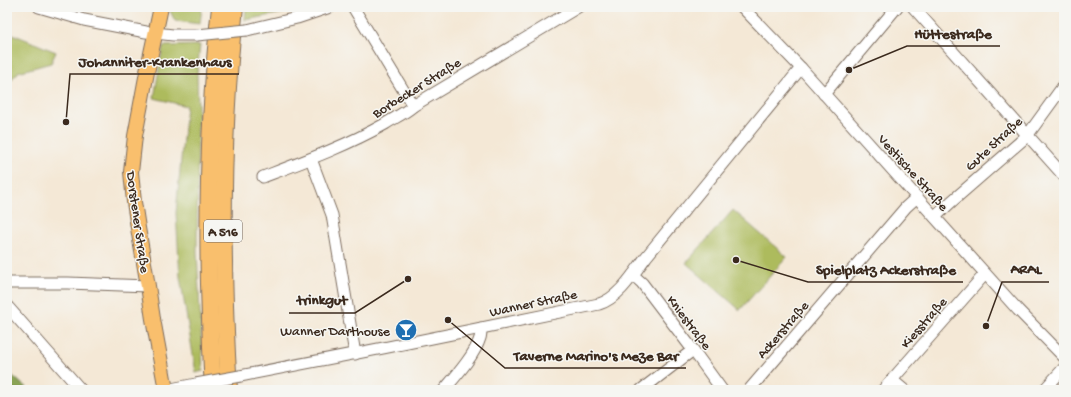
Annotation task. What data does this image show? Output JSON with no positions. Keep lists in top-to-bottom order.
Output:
{
  "streets": {
    "highway": ["A 516"],
    "main road": ["Dorstener Straße"],
    "street": [
      "Borbecker Straße",
      "Gute Straße",
      "Vestische Straße",
      "Wanner Straße",
      "Kniestraße",
      "Kiesstraße",
      "Ackerstraße"
    ]
  },
  "crossings": [
    ["Gute Straße", "Vestische Straße"],
    ["Vestische Straße", "Wanner Straße"],
    ["Vestische Straße", "Kiesstraße"],
    ["Vestische Straße", "Ackerstraße"],
    ["Dorstener Straße", "Wanner Straße"],
    ["Wanner Straße", "Kniestraße"]
  ],
  "places": {
    "other": [
      "Hüttestraße",
      "Johanniter-Krankenhaus",
      "Spielplatz Ackerstraße",
      "trinkgut",
      "Taverne Marino's Meze Bar",
      "ARAL"
    ],
    "bar": ["Wanner Darthouse"]
  }
}
